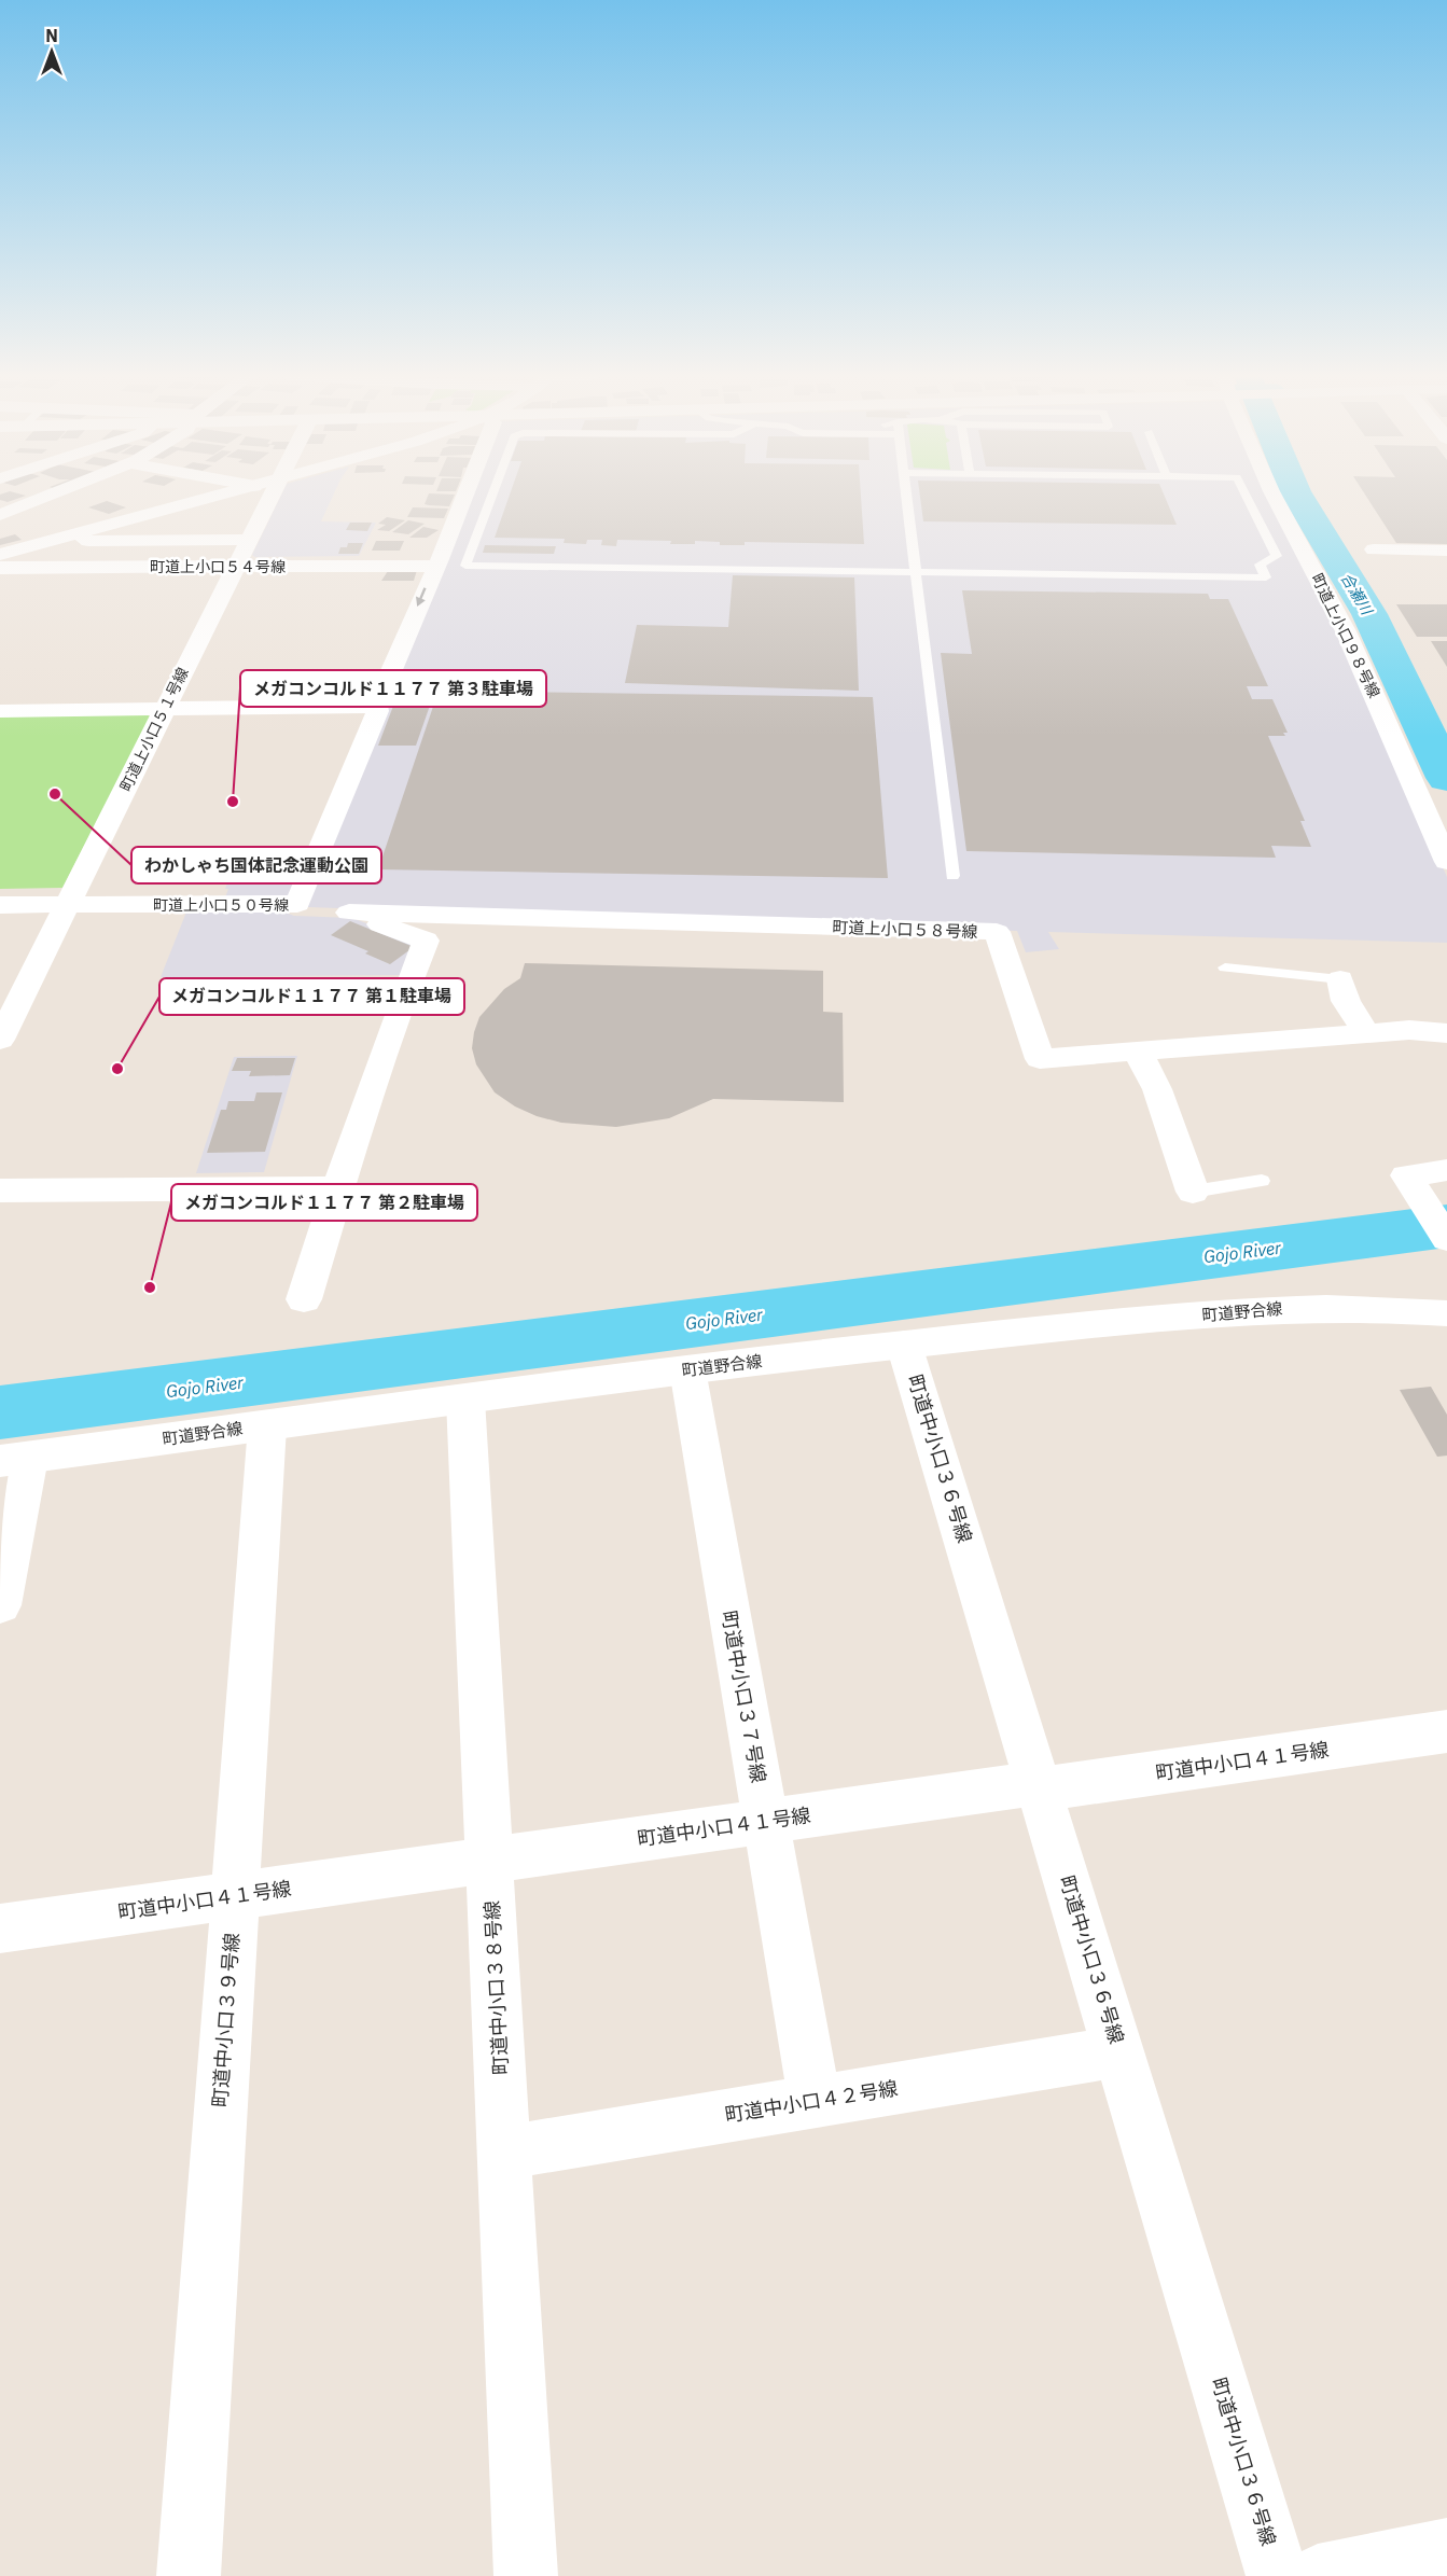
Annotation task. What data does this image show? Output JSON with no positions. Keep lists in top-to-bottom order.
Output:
{
  "streets": {
    "street": [
      "町道上小口５４号線",
      "町道上小口９８号線",
      "町道上小口５１号線",
      "町道上小口５０号線",
      "町道上小口５８号線",
      "町道野合線",
      "町道中小口３６号線",
      "町道中小口３７号線",
      "町道中小口４１号線",
      "町道中小口３８号線",
      "町道中小口３９号線",
      "町道中小口４２号線"
    ]
  },
  "crossings": [
    ["町道上小口５４号線", "町道上小口５１号線"],
    ["町道上小口５４号線", "町道上小口５０号線"],
    ["町道上小口５１号線", "町道上小口５０号線"],
    ["町道野合線", "町道中小口３６号線"],
    ["町道野合線", "町道中小口３７号線"],
    ["町道野合線", "町道中小口３８号線"],
    ["町道野合線", "町道中小口３９号線"],
    ["町道中小口３６号線", "町道中小口４１号線"],
    ["町道中小口３６号線", "町道中小口４２号線"],
    ["町道中小口３７号線", "町道中小口４１号線"],
    ["町道中小口３７号線", "町道中小口４２号線"],
    ["町道中小口４１号線", "町道中小口３８号線"],
    ["町道中小口４１号線", "町道中小口３９号線"],
    ["町道中小口３８号線", "町道中小口４２号線"]
  ],
  "water": ["合瀬川", "Gojo River"],
  "places": [
    "わかしゃち国体記念運動公園",
    "メガコンコルド１１７７ 第３駐車場",
    "メガコンコルド１１７７ 第１駐車場",
    "メガコンコルド１１７７ 第２駐車場"
  ],
  "north": "top"
}
